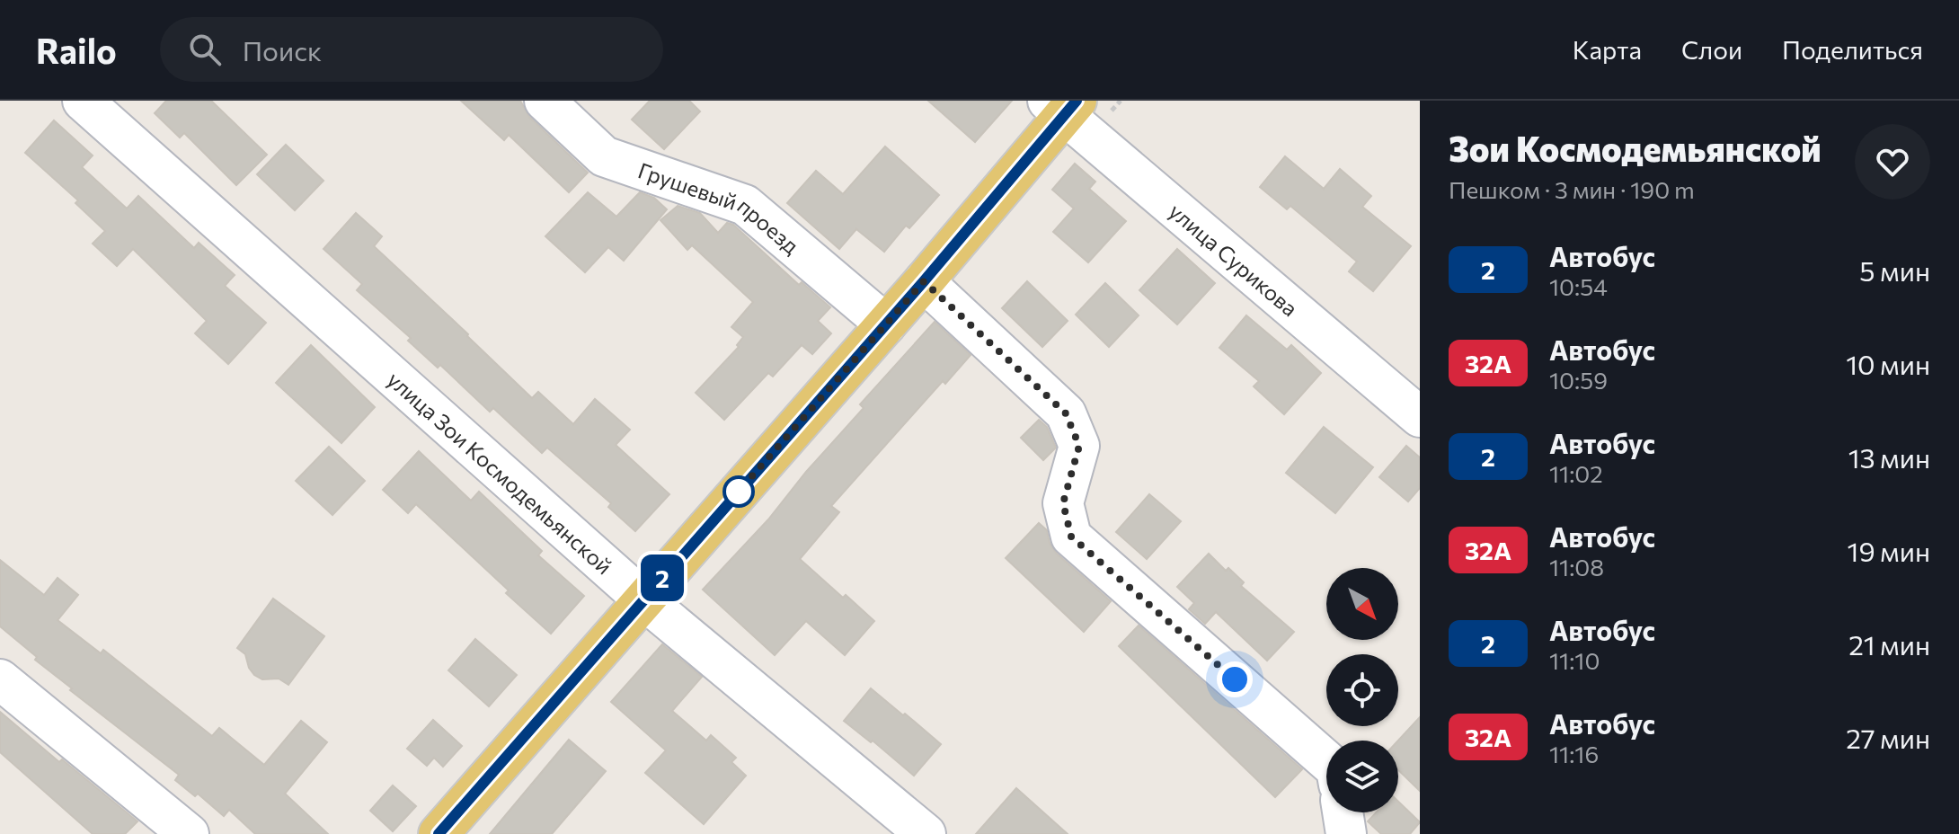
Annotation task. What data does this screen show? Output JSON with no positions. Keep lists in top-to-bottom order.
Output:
{
  "streets": {
    "street": ["Грушевый проезд", "улица Сурикова", "улица Зои Космодемьянской"]
  },
  "lines": ["bus line 2"],
  "north": "bottom right",
  "page": {
    "header": "Railo",
    "search": "Поиск",
    "nav": ["Карта", "Слои", "Поделиться"],
    "on_map": "2",
    "heading": ["Зои Космодемьянской", "Пешком · 3 мин · 190 m"],
    "list": [
      {
        "mark": "2",
        "name": "Автобус",
        "note": "10:54",
        "value": "5 мин"
      },
      {
        "mark": "32A",
        "name": "Автобус",
        "note": "10:59",
        "value": "10 мин"
      },
      {
        "mark": "2",
        "name": "Автобус",
        "note": "11:02",
        "value": "13 мин"
      },
      {
        "mark": "32A",
        "name": "Автобус",
        "note": "11:08",
        "value": "19 мин"
      },
      {
        "mark": "2",
        "name": "Автобус",
        "note": "11:10",
        "value": "21 мин"
      },
      {
        "mark": "32A",
        "name": "Автобус",
        "note": "11:16",
        "value": "27 мин"
      }
    ]
  }
}
